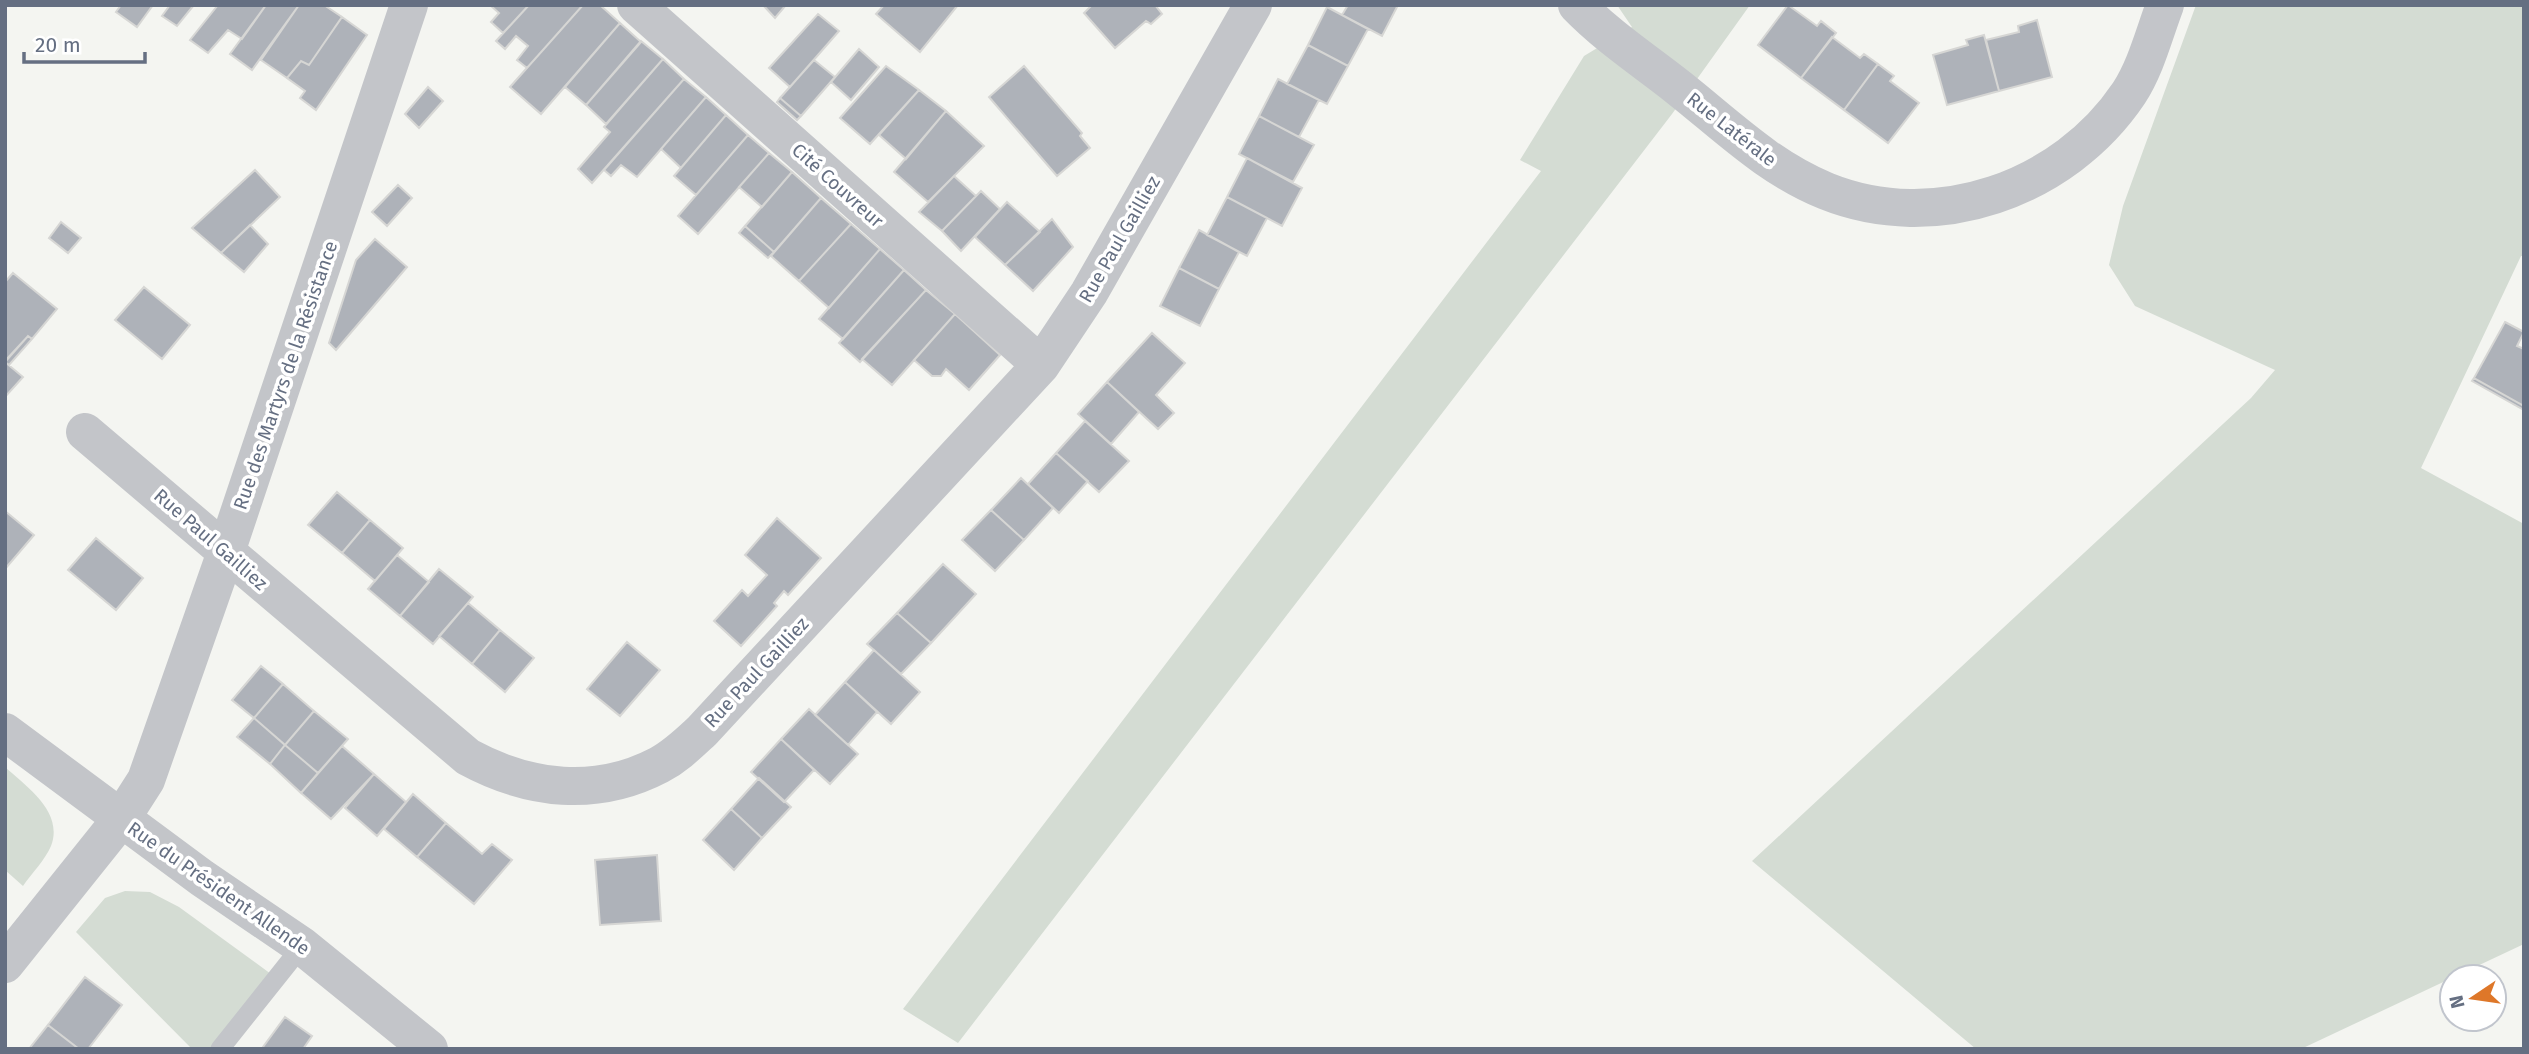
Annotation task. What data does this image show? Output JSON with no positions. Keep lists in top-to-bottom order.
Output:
{
  "streets": {
    "street": [
      "Rue Latérale",
      "Cité Couvreur",
      "Rue Paul Gailliez",
      "Rue des Martyrs de la Résistance",
      "Rue du Président Allende"
    ]
  },
  "crossings": [
    ["Cité Couvreur", "Rue Paul Gailliez"],
    ["Rue Paul Gailliez", "Rue des Martyrs de la Résistance"],
    ["Rue des Martyrs de la Résistance", "Rue du Président Allende"]
  ],
  "scale_bar": "20 m",
  "north": "left"
}
